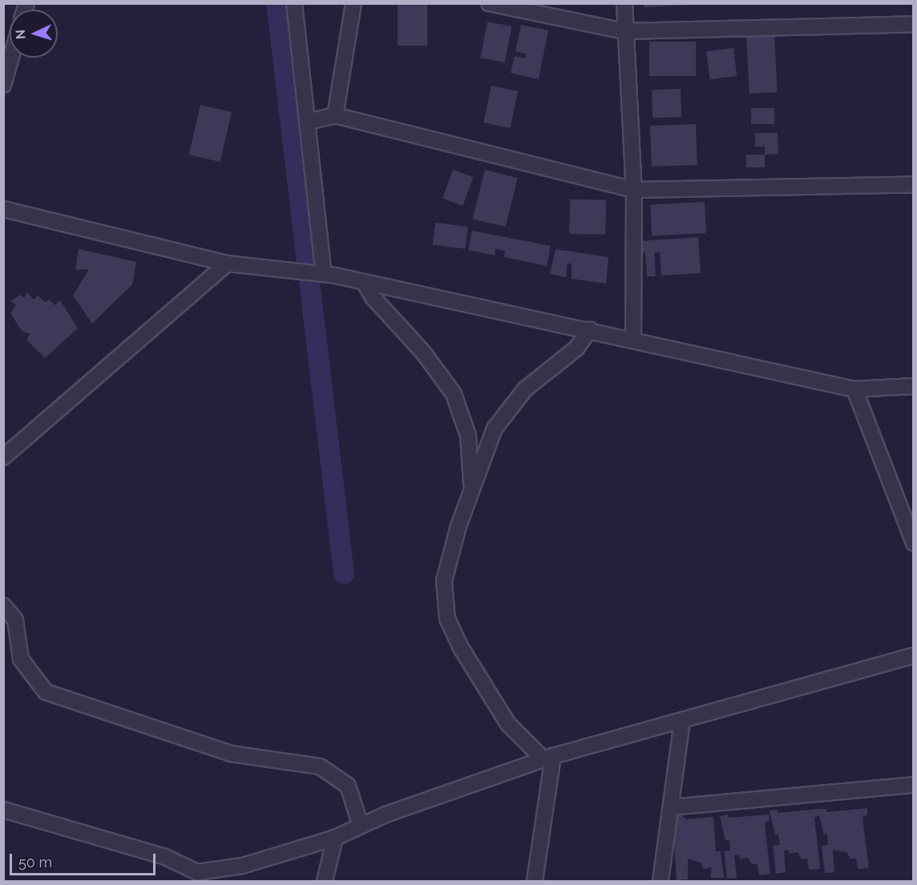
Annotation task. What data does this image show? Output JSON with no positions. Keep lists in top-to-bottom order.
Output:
{
  "scale_bar": "50 m",
  "north": "left"
}
